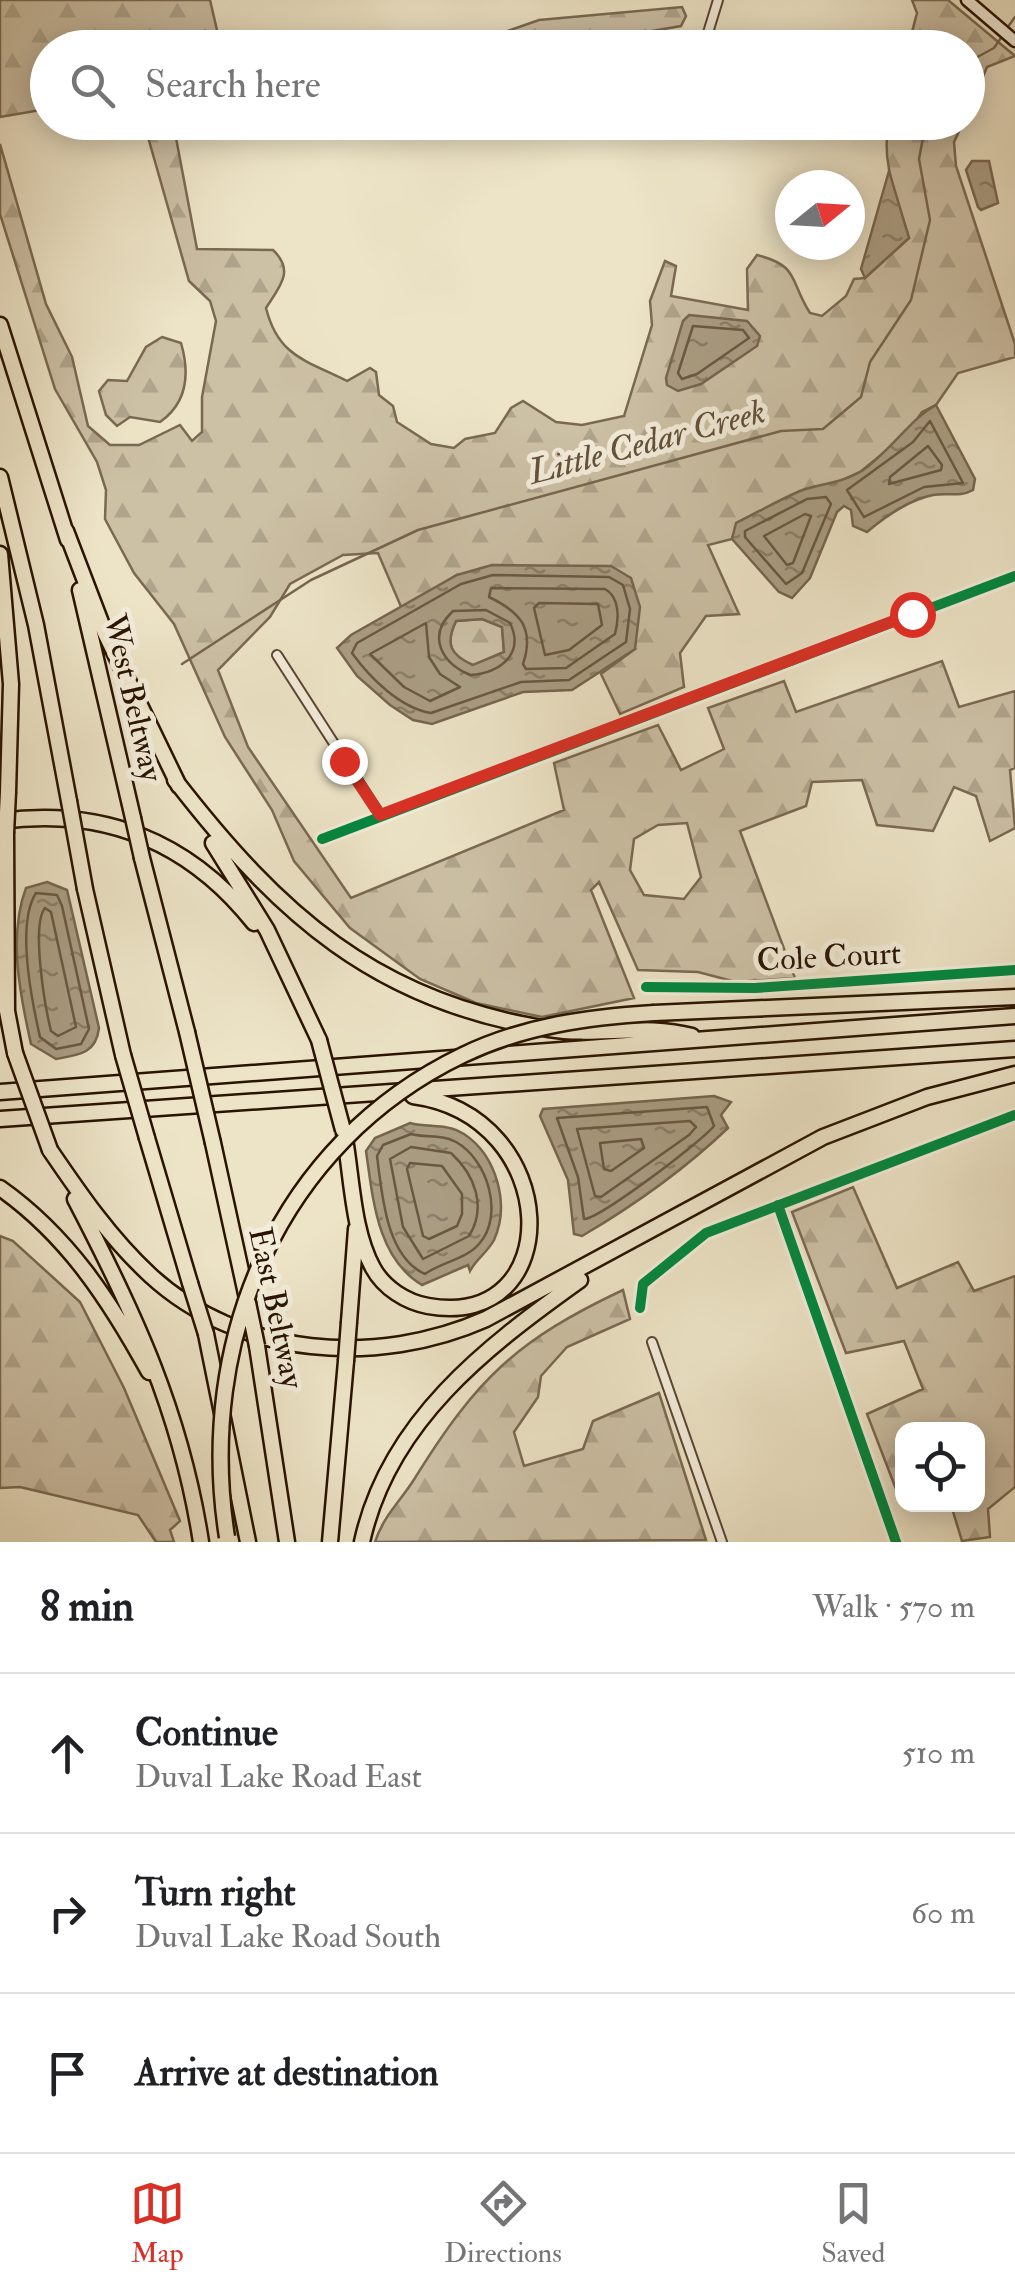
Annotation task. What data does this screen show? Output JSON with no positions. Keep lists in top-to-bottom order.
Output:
{
  "streets": {
    "highway": ["West Beltway", "East Beltway"],
    "street": ["Cole Court"]
  },
  "crossings": [
    ["West Beltway", "East Beltway"]
  ],
  "water": ["Little Cedar Creek"],
  "north": "right",
  "page": {
    "search": "Search here",
    "heading": ["8 min", "Walk · 570 m"],
    "list": [
      ["Continue", "Duval Lake Road East", "510 m"],
      ["Turn right", "Duval Lake Road South", "60 m"],
      "Arrive at destination"
    ],
    "nav": ["Map", "Directions", "Saved"]
  }
}
